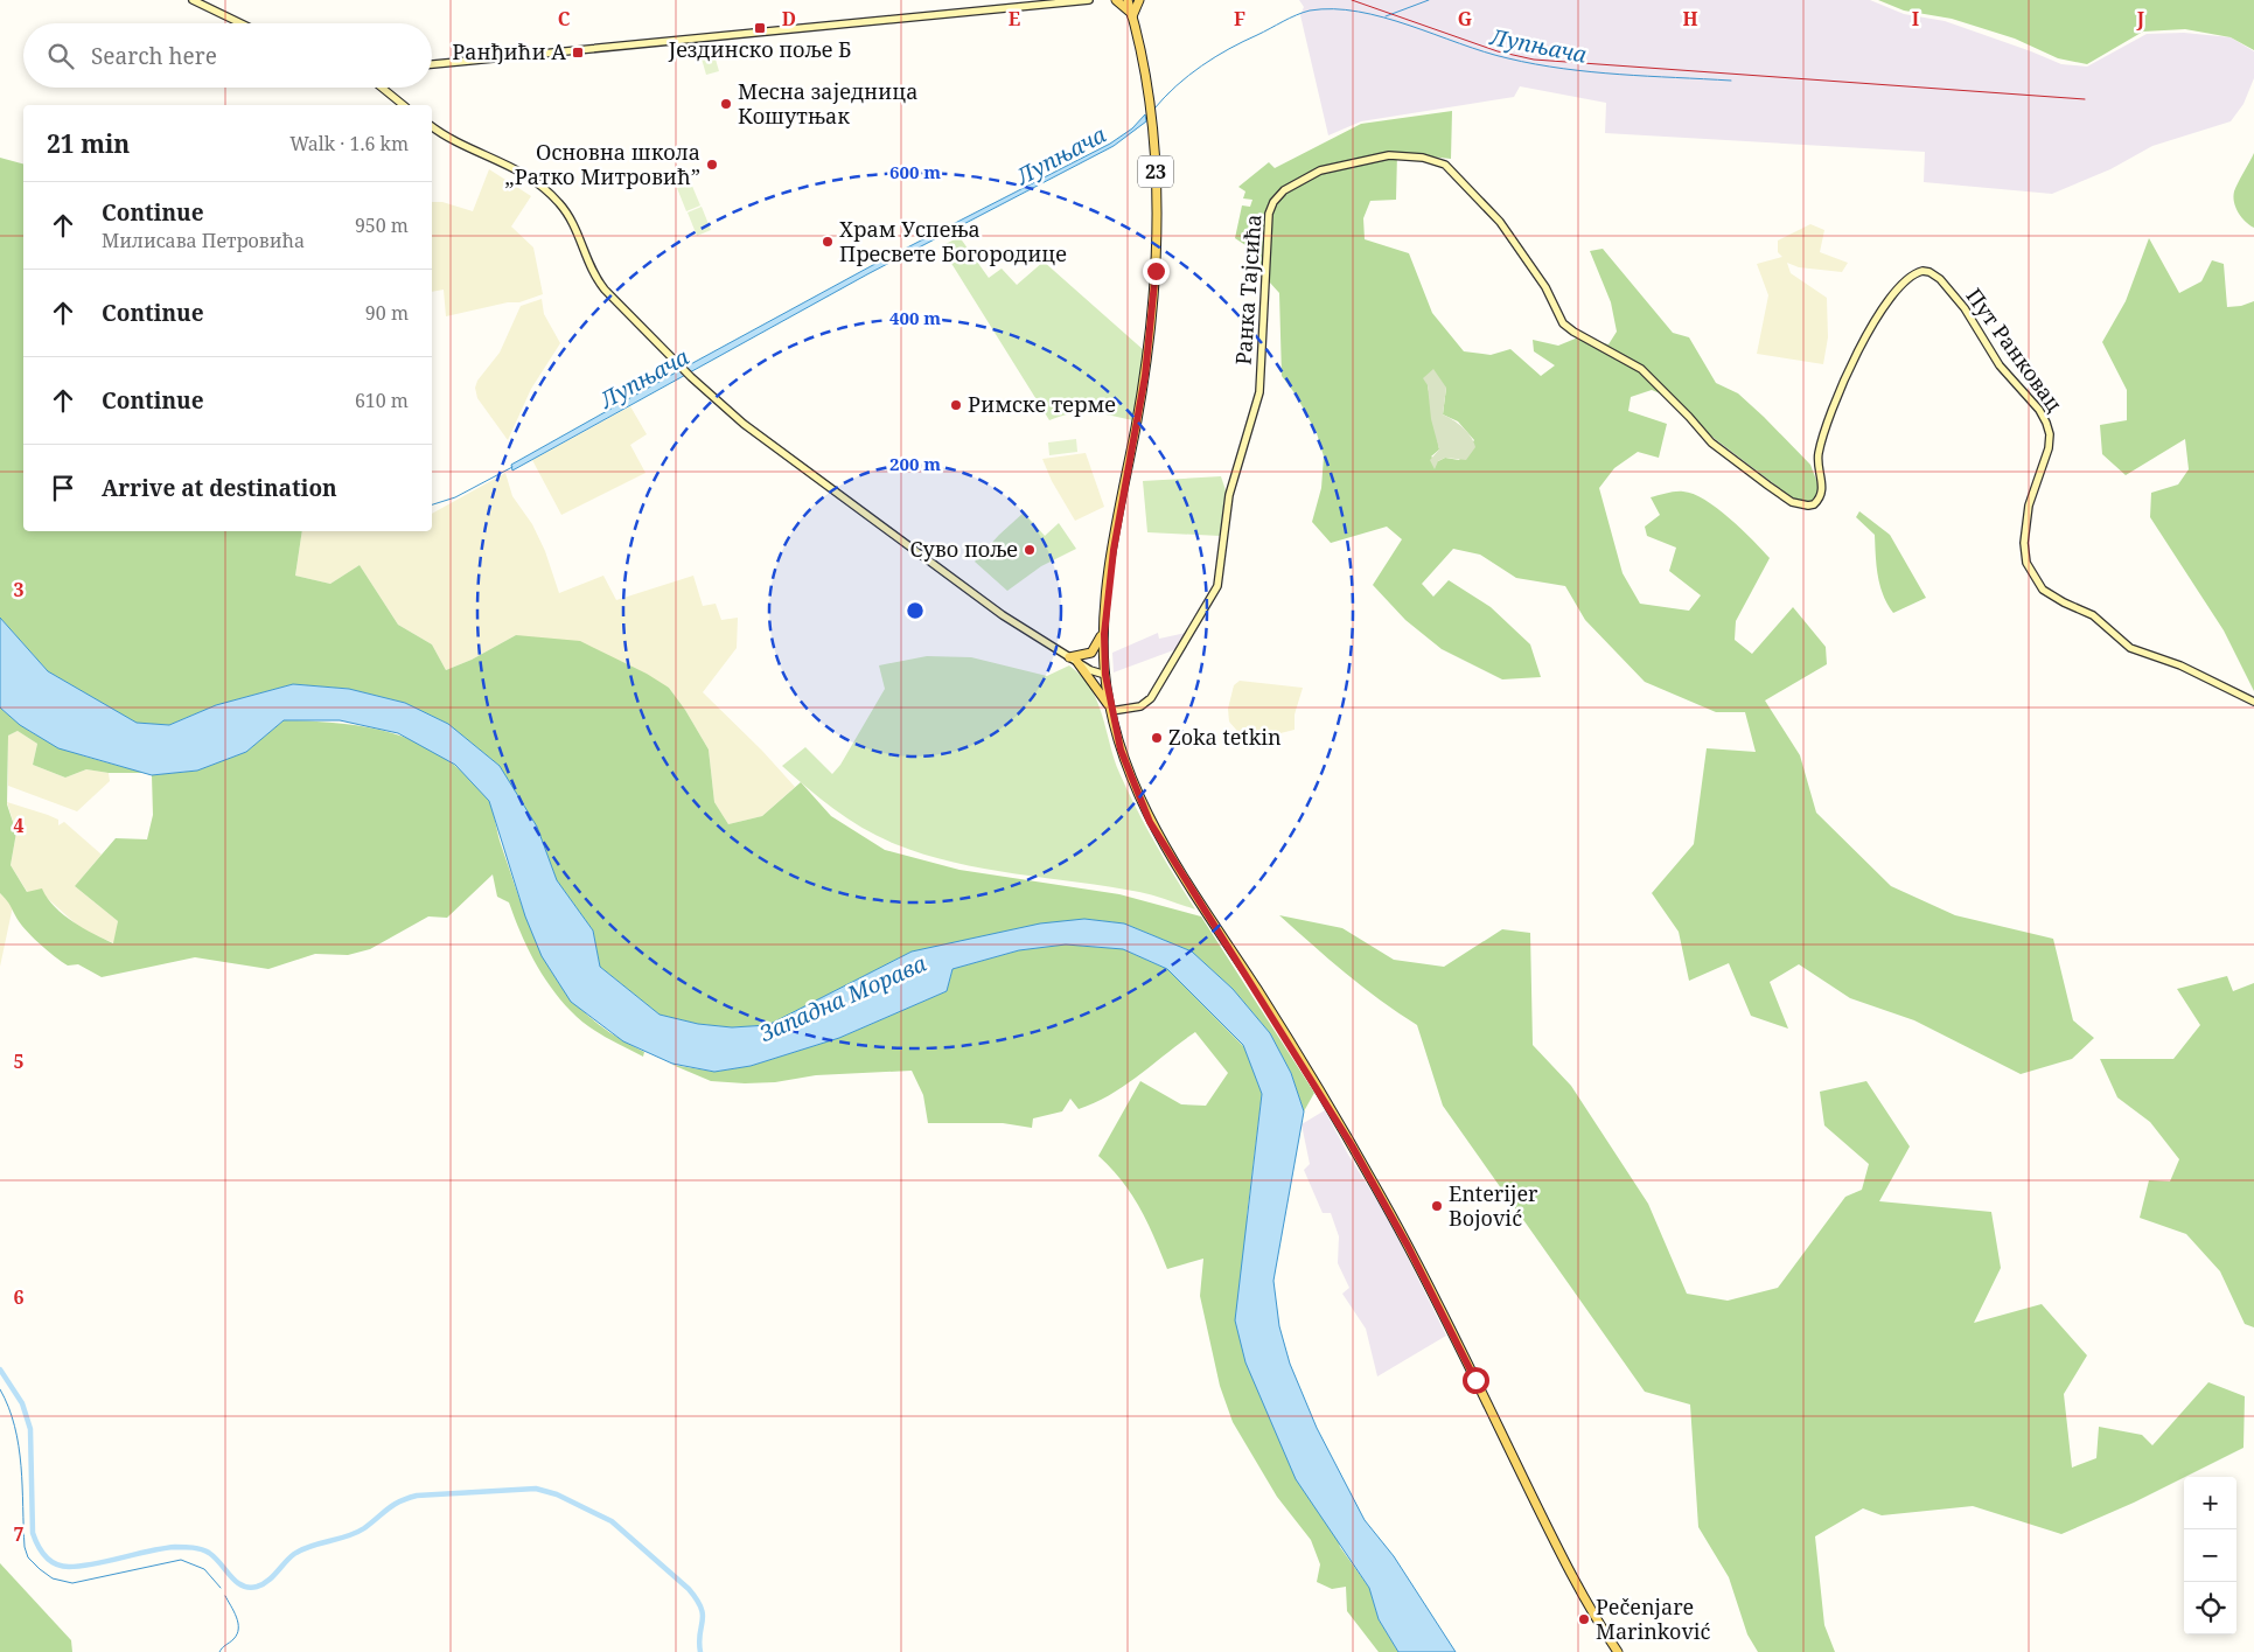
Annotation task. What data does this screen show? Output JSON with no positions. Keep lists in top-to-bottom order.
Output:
{
  "streets": {
    "main road": ["23"],
    "street": ["Ранка Тајсића", "Пут Ранковац"]
  },
  "crossings": [
    ["23", "Ранка Тајсића"],
    ["Ранка Тајсића", "Пут Ранковац"]
  ],
  "water": ["Лупњача", "Западна Морава"],
  "places": {
    "transit": ["Јездинско поље Б", "Ранђићи А"],
    "other": [
      "Месна заједница Кошутњак",
      "Основна школа „Ратко Митровић”",
      "Храм Успења Пресвете Богородице",
      "Римске терме",
      "Суво поље",
      "Zoka tetkin",
      "Enterijer Bojović",
      "Pečenjare Marinković"
    ]
  },
  "page": {
    "search": "Search here",
    "heading": ["21 min", "Walk · 1.6 km"],
    "list": [
      ["Continue", "Милисава Петровића", "950 m"],
      ["Continue", "90 m"],
      ["Continue", "610 m"],
      "Arrive at destination"
    ],
    "map_buttons": ["+", "−"]
  },
  "grid": {
    "columns": [
      "C",
      "D",
      "E",
      "F",
      "G",
      "H",
      "I",
      "J"
    ],
    "rows": [
      "3",
      "4",
      "5",
      "6",
      "7"
    ]
  },
  "rings": ["600 m", "400 m", "200 m"]
}
